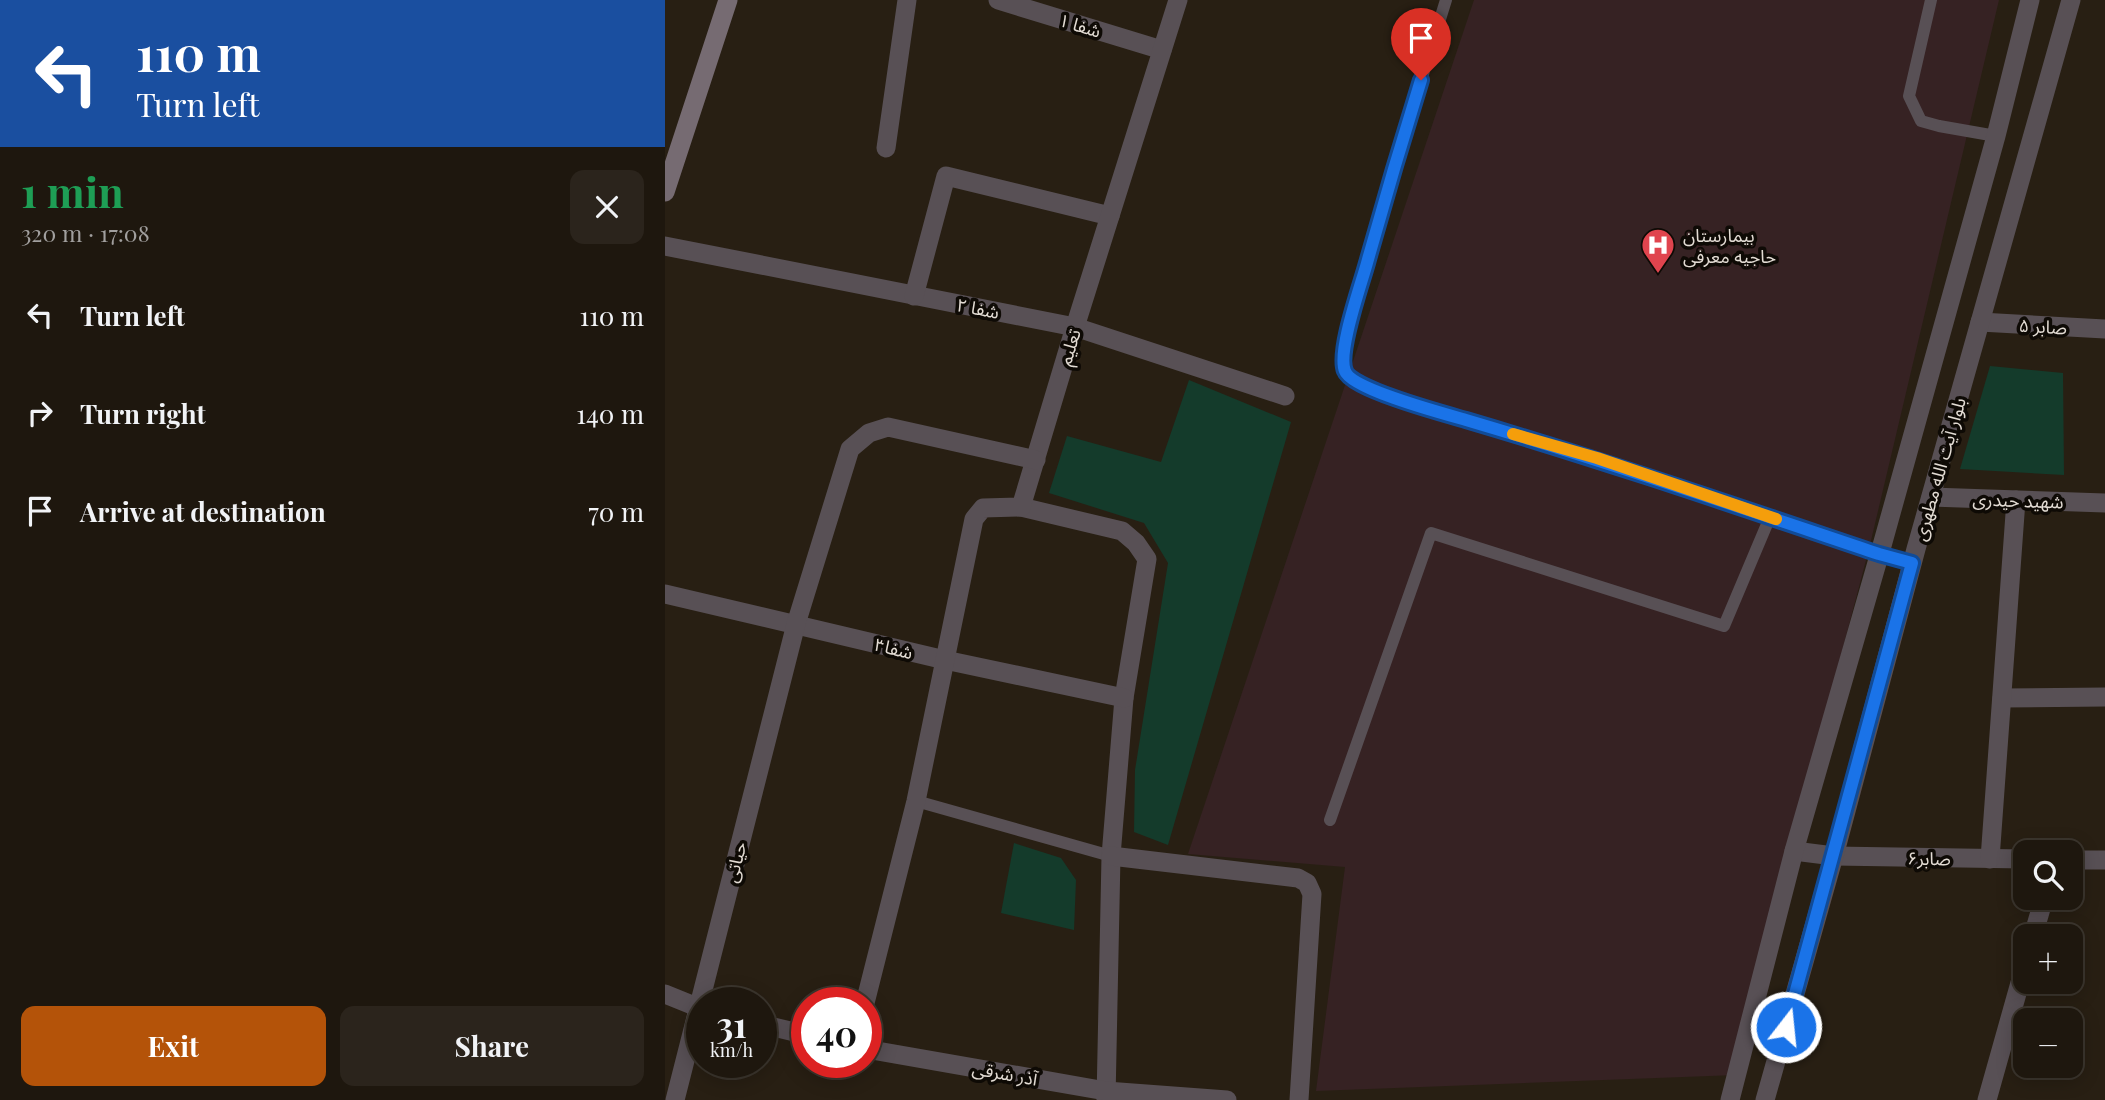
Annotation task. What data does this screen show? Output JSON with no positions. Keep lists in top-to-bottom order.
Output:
{
  "streets": {
    "street": [
      "شفا ۱",
      "شفا ۲",
      "صابر ۵",
      "تعلیم",
      "بلوار آیت الله مطهری",
      "شهید حیدری",
      "شفا۳",
      "صابر۶",
      "حیاتی",
      "آذر شرقی"
    ]
  },
  "crossings": [
    ["شفا ۱", "تعلیم"],
    ["شفا ۲", "تعلیم"],
    ["صابر ۵", "بلوار آیت الله مطهری"],
    ["تعلیم", "حیاتی"],
    ["بلوار آیت الله مطهری", "شهید حیدری"],
    ["بلوار آیت الله مطهری", "صابر۶"],
    ["شفا۳", "حیاتی"]
  ],
  "places": {
    "hospital": ["بیمارستان حاجیه معرفی"]
  },
  "page": {
    "turn": ["110 m", "Turn left"],
    "heading": ["1 min", "320 m · 17:08"],
    "list": [
      {
        "name": "Turn left",
        "value": "110 m"
      },
      {
        "name": "Turn right",
        "value": "140 m"
      },
      {
        "name": "Arrive at destination",
        "value": "70 m"
      }
    ],
    "map_buttons": ["+", "−"],
    "speed": "31 km/h",
    "limit": "40",
    "buttons": ["Exit", "Share"]
  }
}
